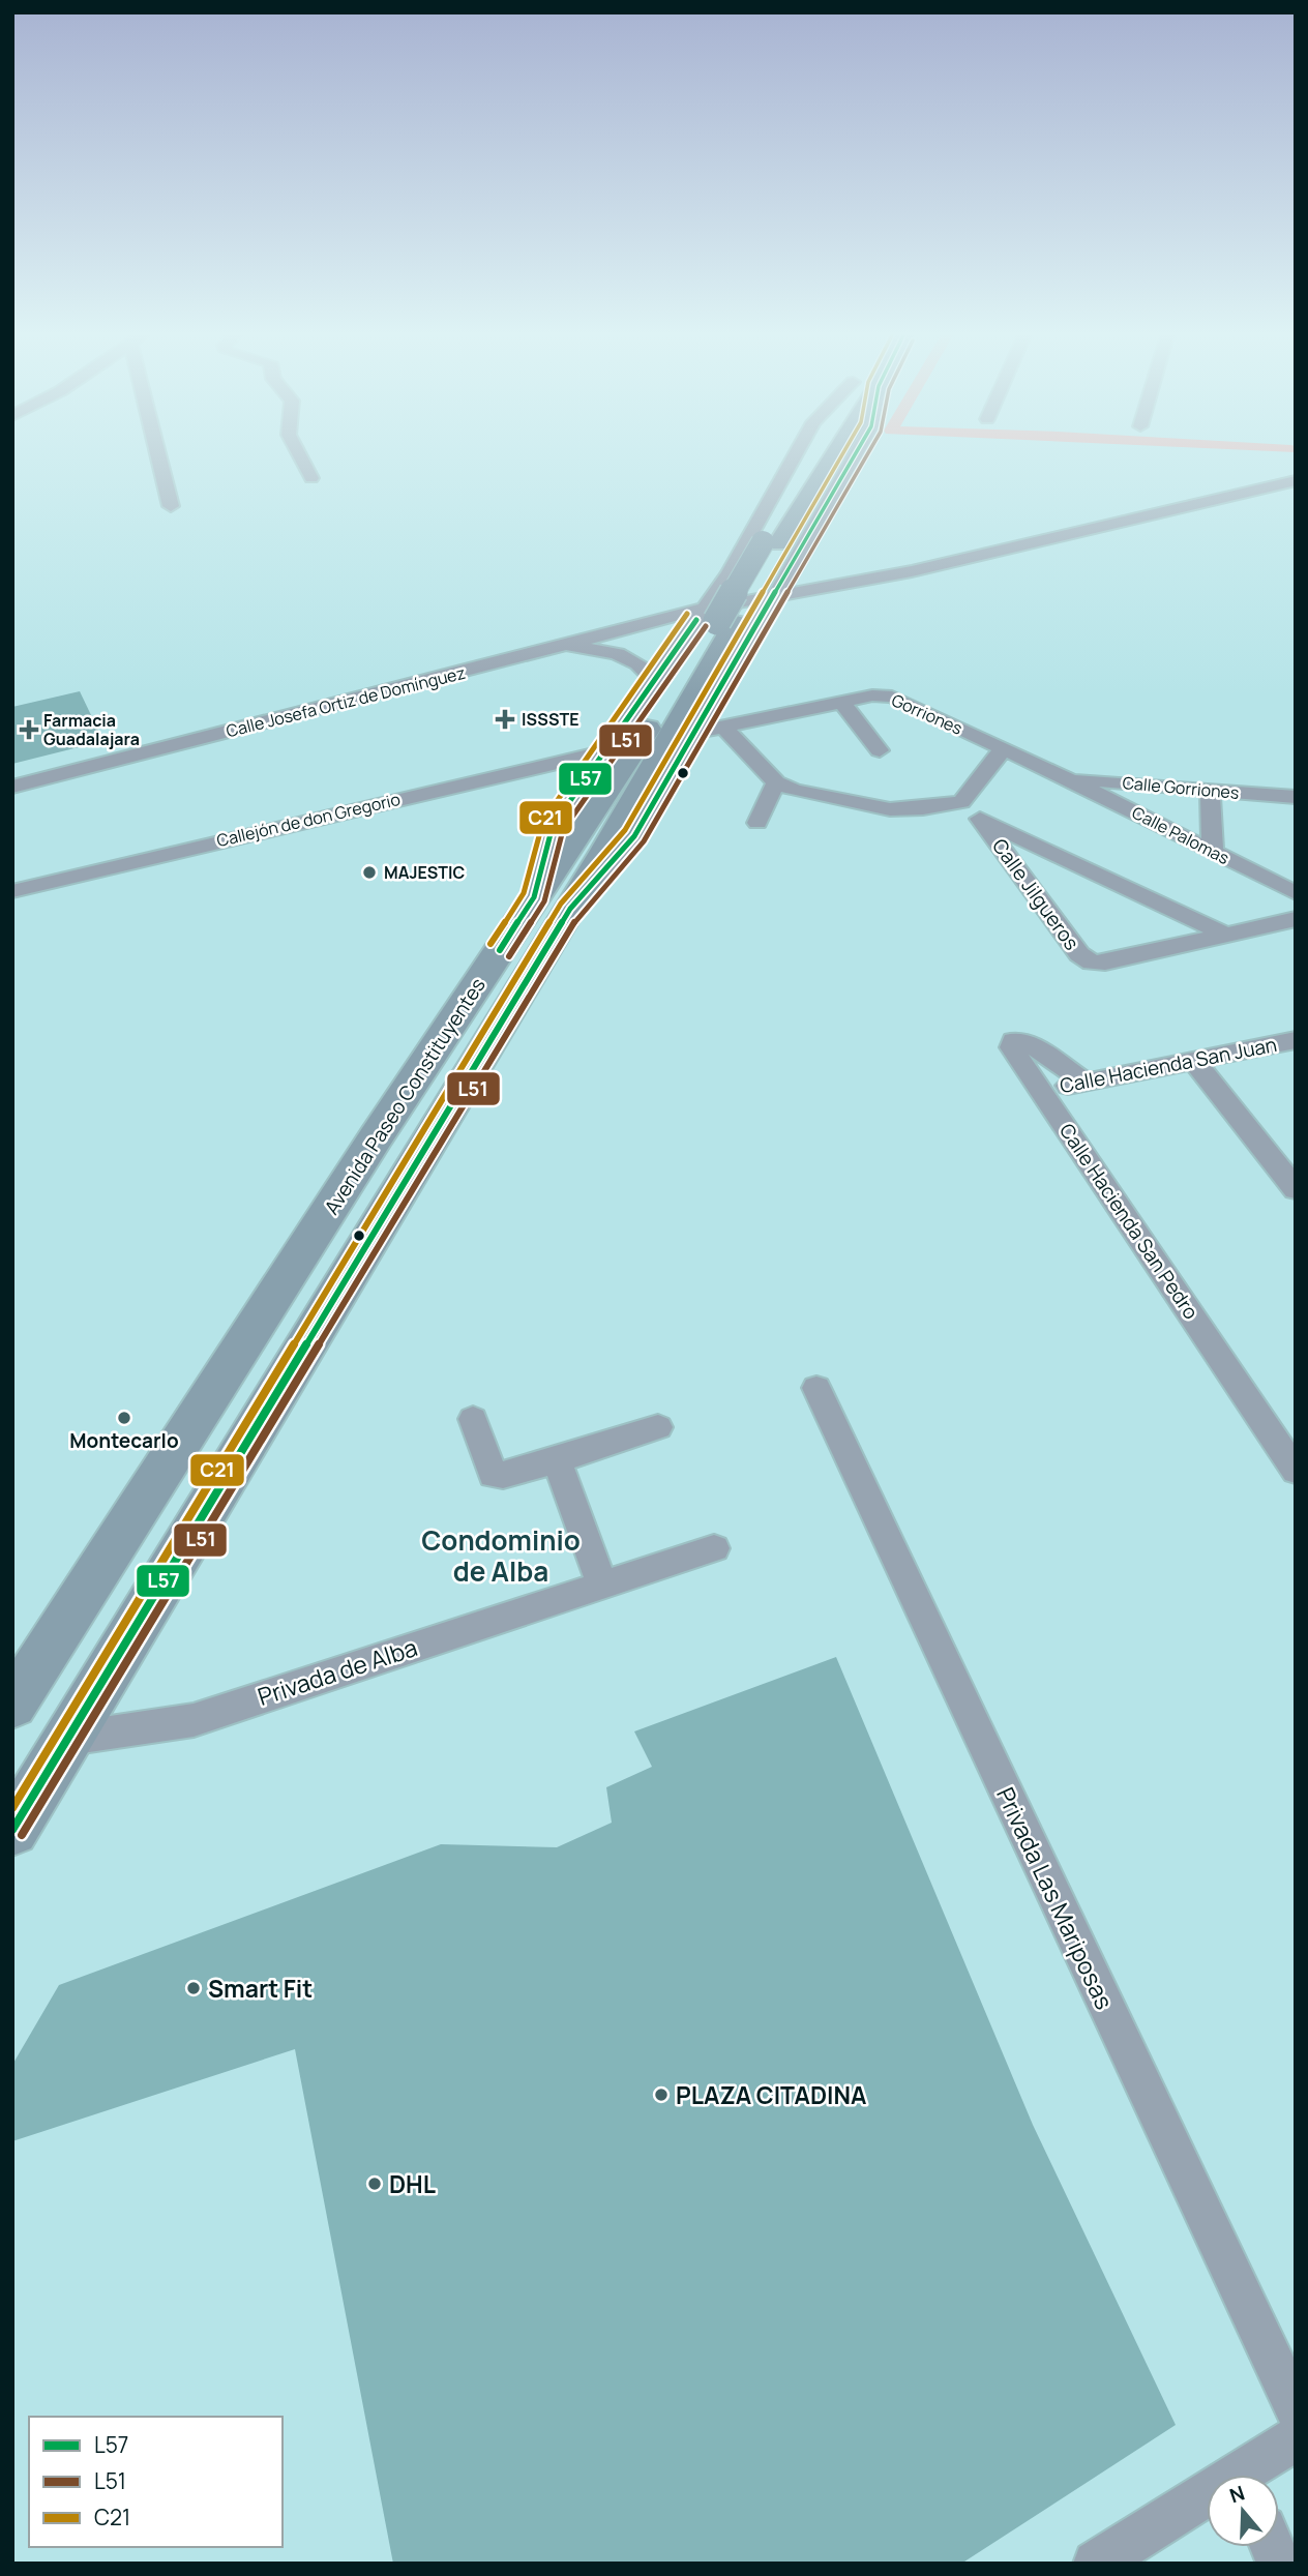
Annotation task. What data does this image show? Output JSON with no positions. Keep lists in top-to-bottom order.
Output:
{
  "streets": {
    "highway": ["Avenida Paseo Constituyentes"],
    "street": [
      "Calle Josefa Ortiz de Domínguez",
      "Gorriones",
      "Calle Gorriones",
      "Callejón de don Gregorio",
      "Calle Palomas",
      "Calle Jilgueros",
      "Calle Hacienda San Juan",
      "Calle Hacienda San Pedro",
      "Privada de Alba",
      "Privada Las Mariposas"
    ]
  },
  "crossings": [
    ["Gorriones", "Calle Gorriones"],
    ["Gorriones", "Calle Palomas"],
    ["Calle Gorriones", "Calle Palomas"],
    ["Calle Hacienda San Juan", "Calle Hacienda San Pedro"],
    ["Avenida Paseo Constituyentes", "Privada de Alba"]
  ],
  "districts": ["Condominio de Alba"],
  "places": {
    "health": ["ISSSTE", "Farmacia Guadalajara"],
    "other": [
      "MAJESTIC",
      "Montecarlo",
      "Smart Fit",
      "PLAZA CITADINA",
      "DHL"
    ]
  },
  "lines": ["transit line L57", "transit line L51", "transit line C21"],
  "legend": ["L57", "L51", "C21"],
  "north": "top"
}
